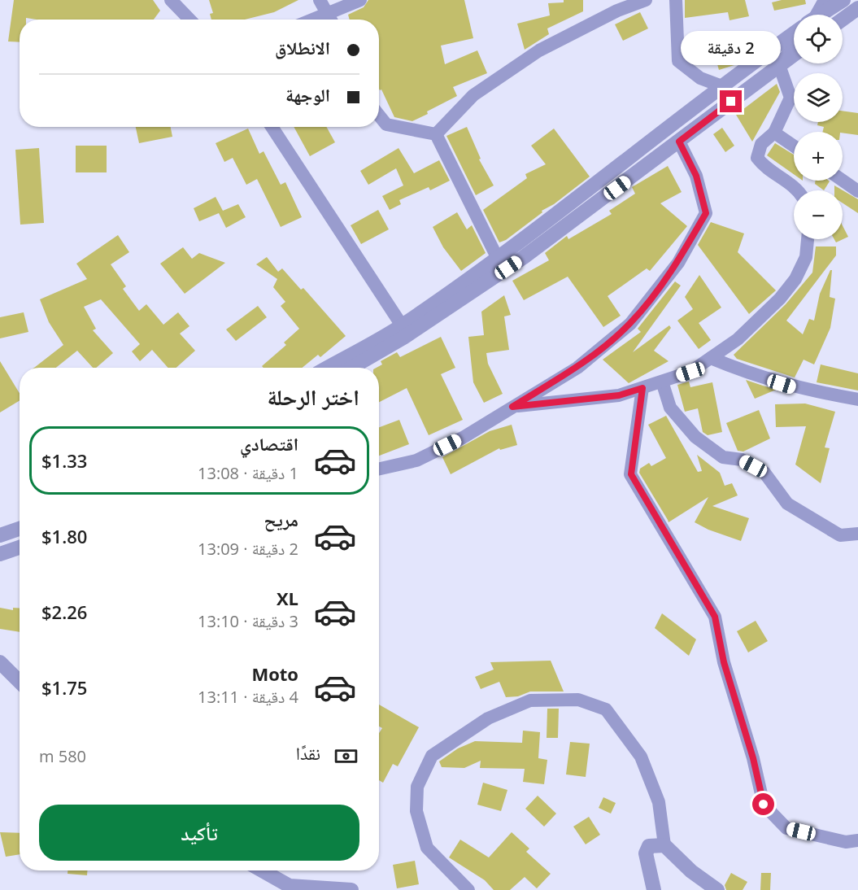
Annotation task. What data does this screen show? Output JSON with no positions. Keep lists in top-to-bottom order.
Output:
{
  "page": {
    "map_buttons": ["+", "−"],
    "banner": ["الانطلاق", "الوجهة"],
    "bubble": "2 دقيقة",
    "heading": "اختر الرحلة",
    "list": [
      {
        "name": "اقتصادي",
        "note": "1 دقيقة · 13:08",
        "value": "$1.33"
      },
      {
        "name": "مريح",
        "note": "2 دقيقة · 13:09",
        "value": "$1.80"
      },
      {
        "name": "XL",
        "note": "3 دقيقة · 13:10",
        "value": "$2.26"
      },
      {
        "name": "Moto",
        "note": "4 دقيقة · 13:11",
        "value": "$1.75"
      }
    ],
    "pay": ["نقدًا", "580 m"],
    "buttons": "تأكيد"
  }
}
